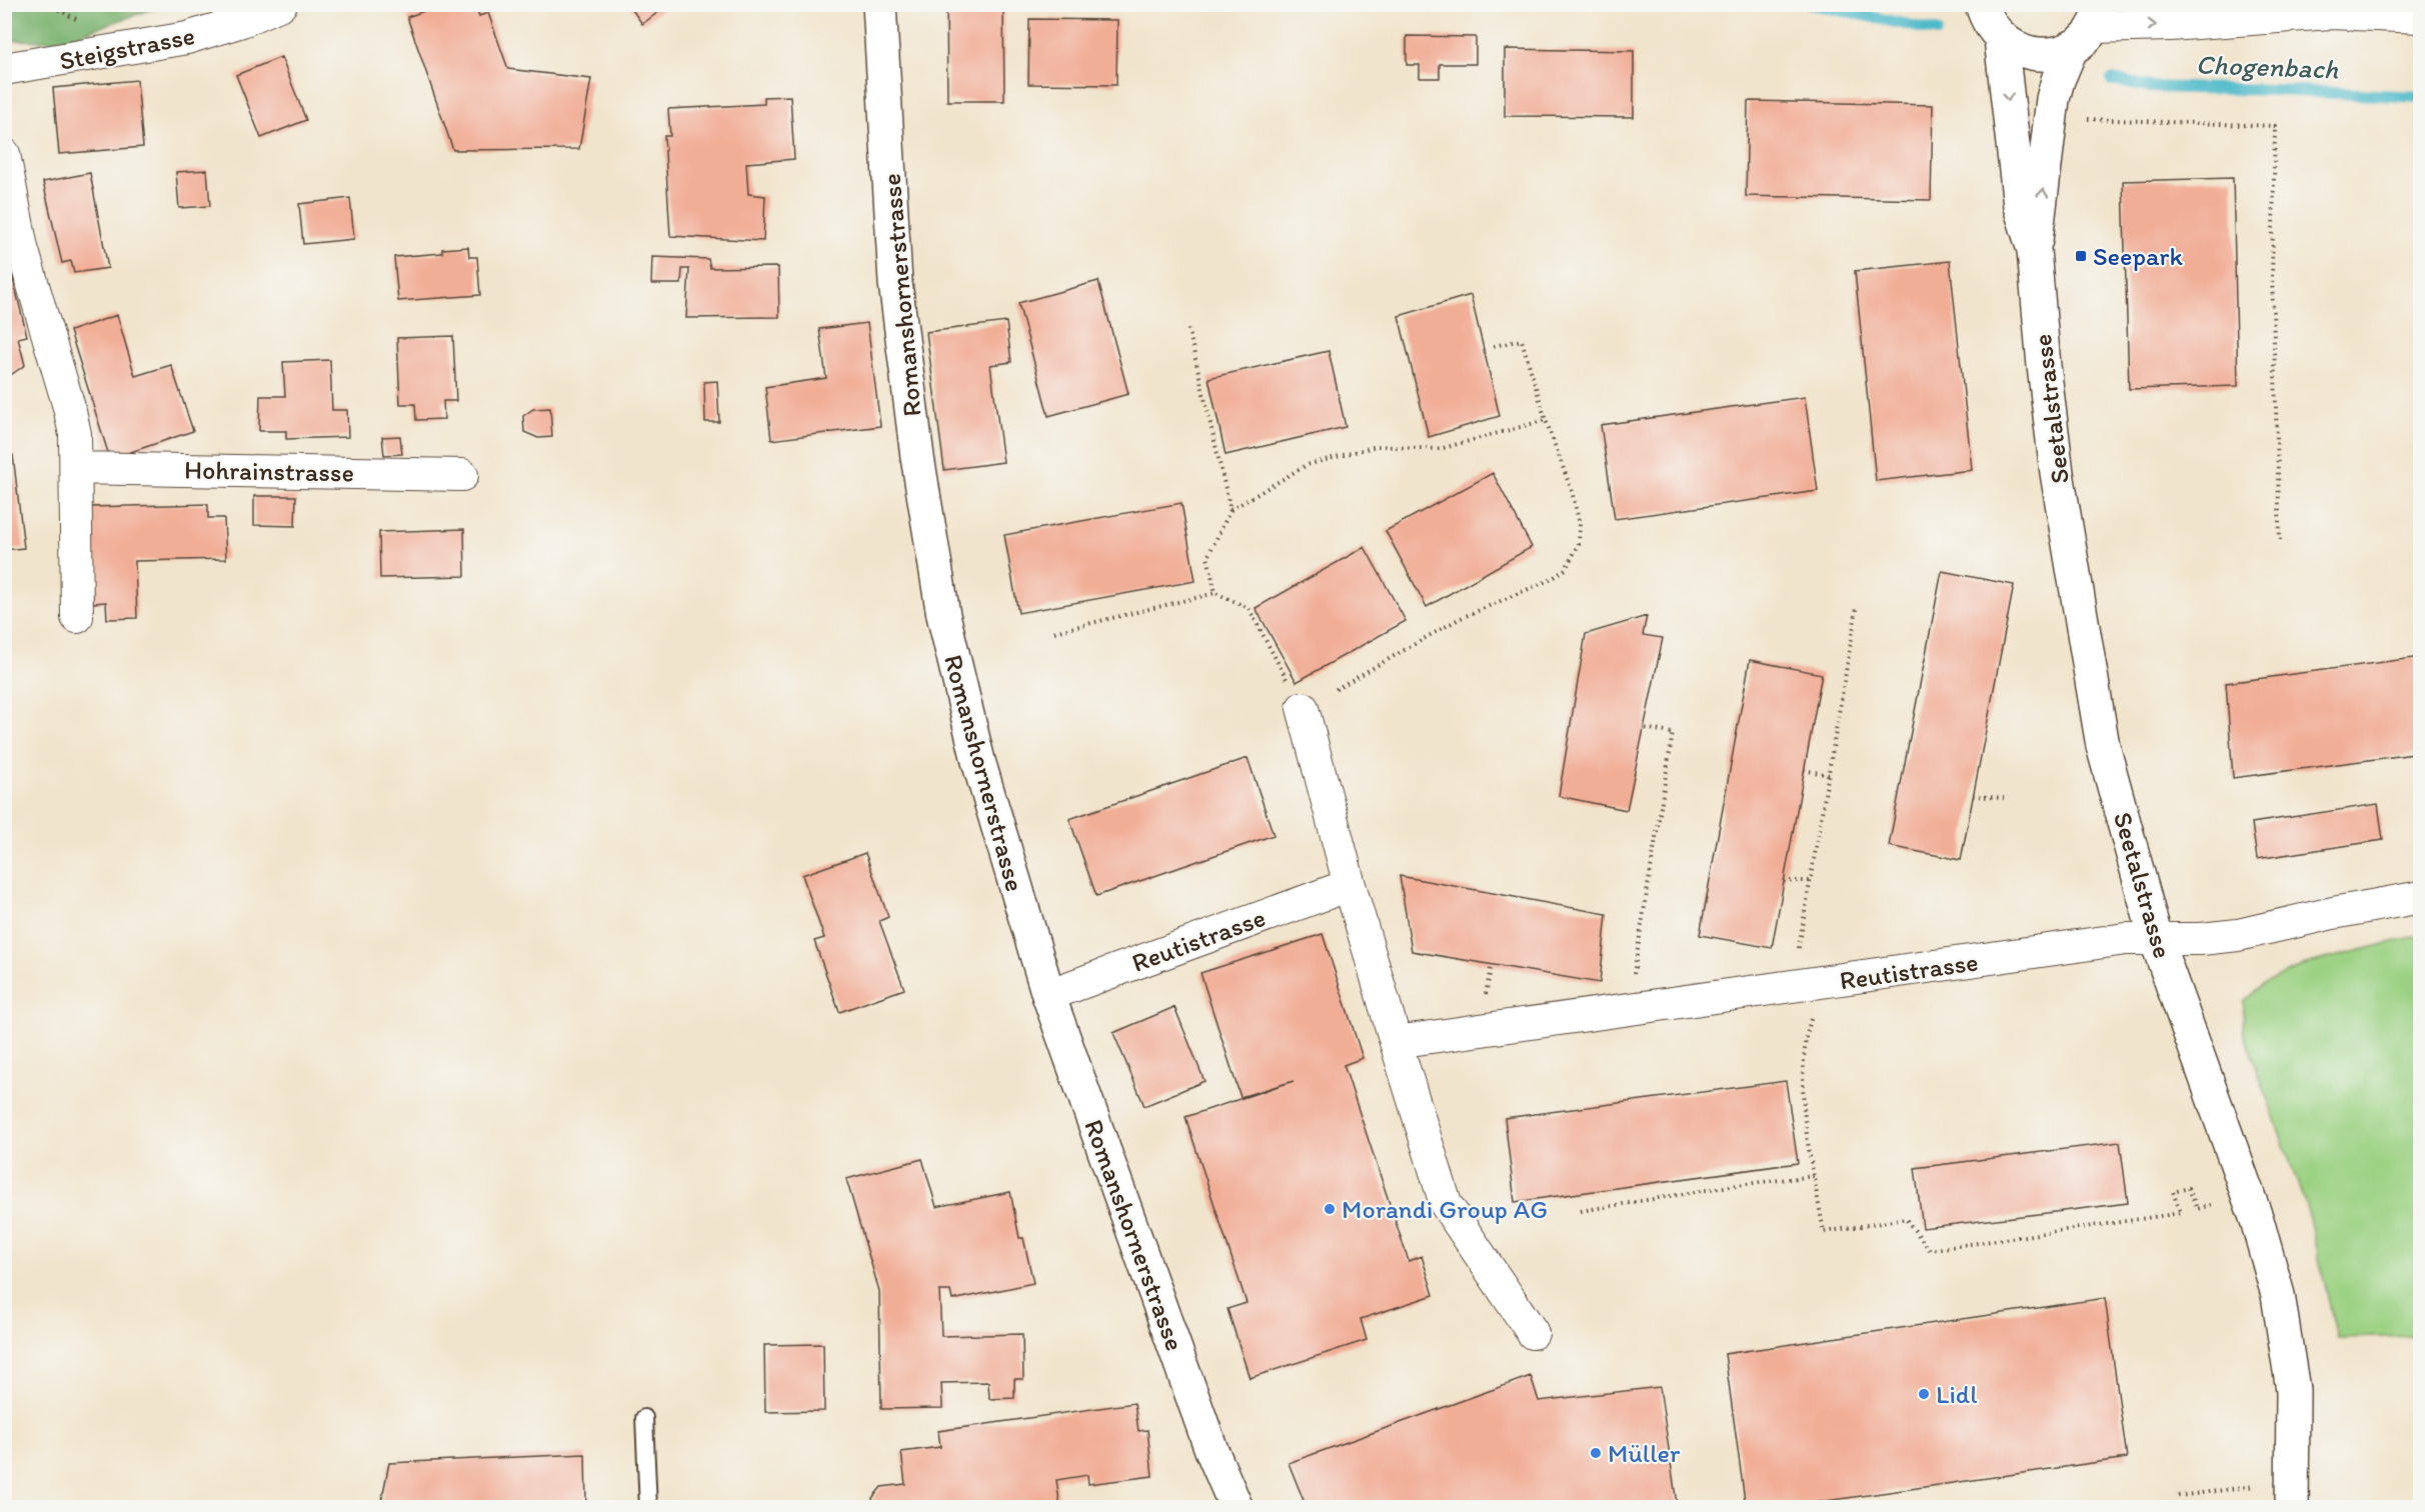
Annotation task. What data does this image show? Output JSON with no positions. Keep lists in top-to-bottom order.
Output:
{
  "streets": {
    "main road": ["Romanshornerstrasse", "Seetalstrasse"],
    "street": ["Steigstrasse", "Hohrainstrasse", "Reutistrasse"]
  },
  "crossings": [
    ["Romanshornerstrasse", "Reutistrasse"],
    ["Seetalstrasse", "Reutistrasse"]
  ],
  "water": ["Chogenbach"],
  "places": {
    "transit": ["Seepark"],
    "other": ["Morandi Group AG", "Lidl", "Müller"]
  }
}
